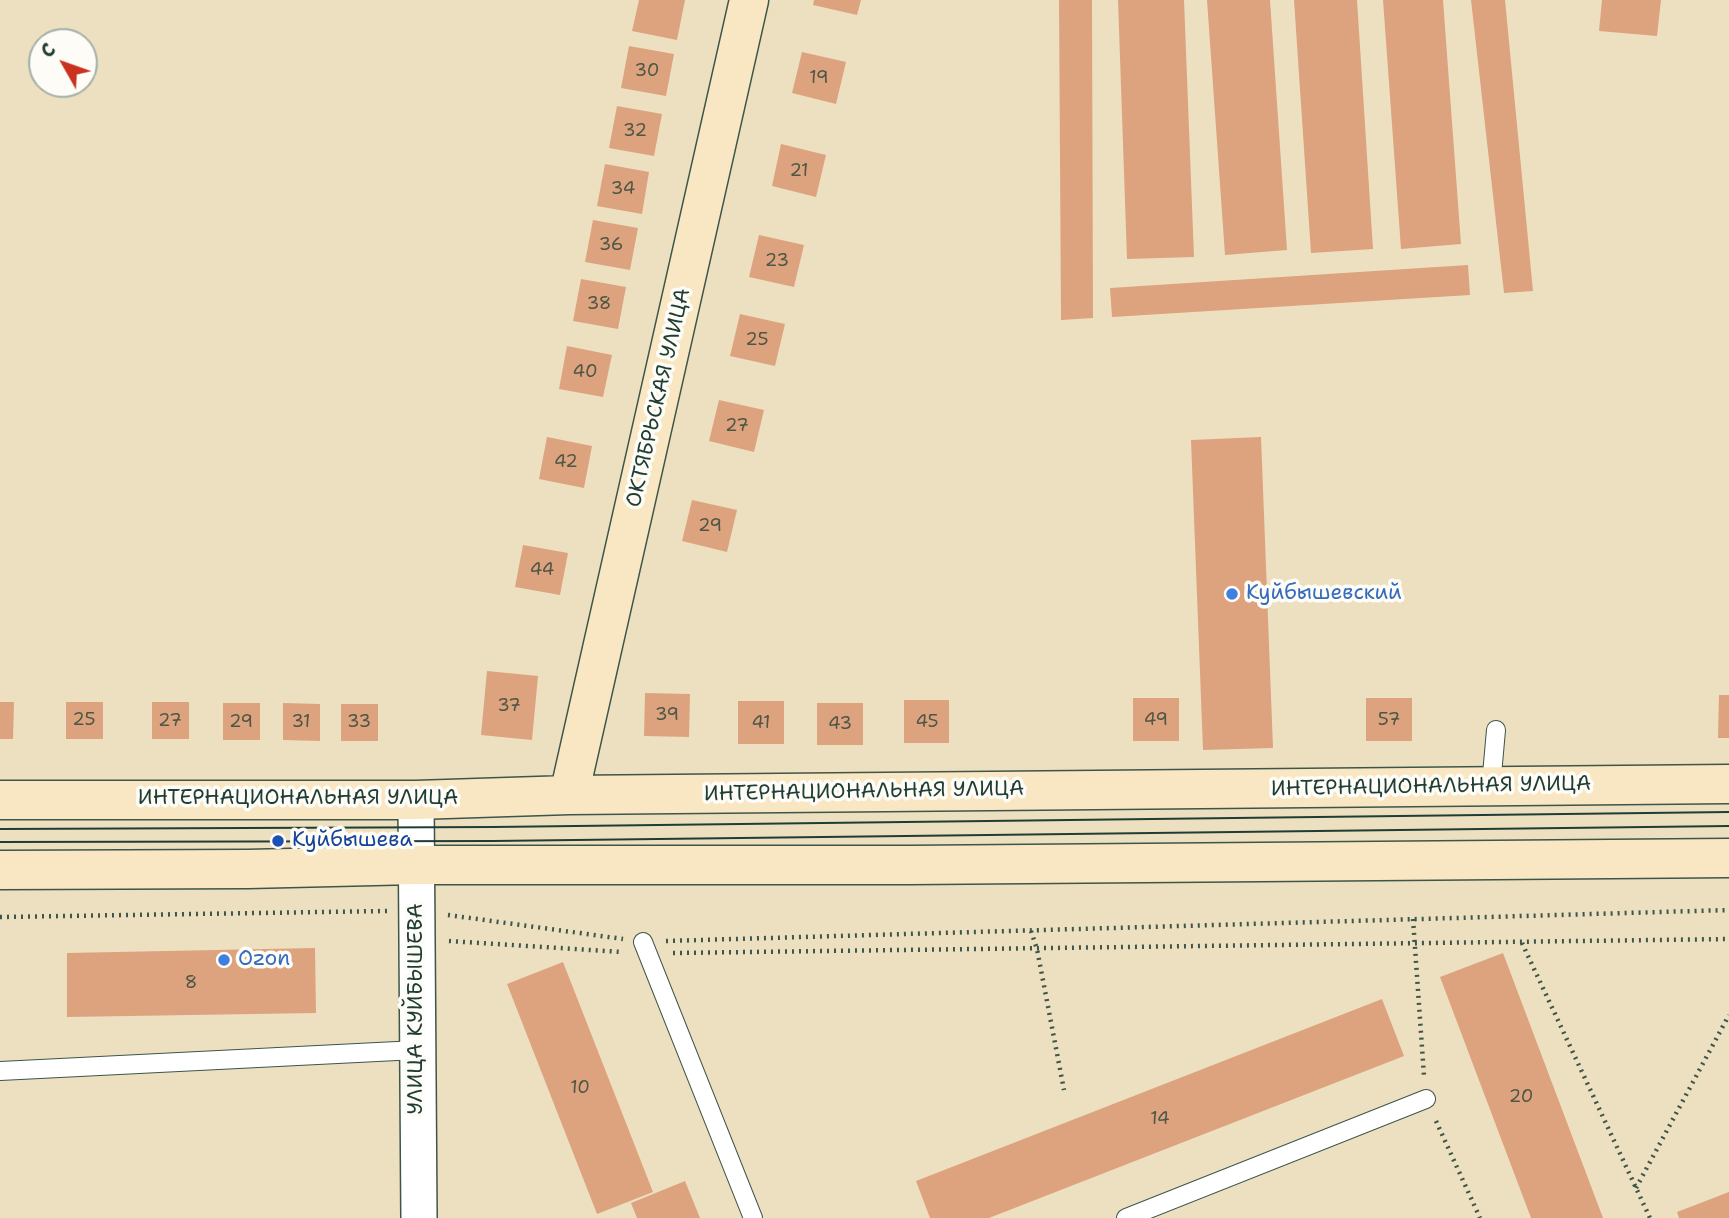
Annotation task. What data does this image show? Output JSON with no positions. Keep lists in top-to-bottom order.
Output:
{
  "streets": {
    "main road": ["ОКТЯБРЬСКАЯ УЛИЦА", "ИНТЕРНАЦИОНАЛЬНАЯ УЛИЦА"],
    "street": ["УЛИЦА КУЙБЫШЕВА"]
  },
  "crossings": [
    ["ОКТЯБРЬСКАЯ УЛИЦА", "ИНТЕРНАЦИОНАЛЬНАЯ УЛИЦА"],
    ["ИНТЕРНАЦИОНАЛЬНАЯ УЛИЦА", "УЛИЦА КУЙБЫШЕВА"]
  ],
  "places": ["Куйбышевский", "Куйбышева", "Ozon"],
  "house_numbers": [
    "30",
    "19",
    "32",
    "21",
    "34",
    "36",
    "23",
    "38",
    "25",
    "40",
    "27",
    "42",
    "29",
    "44",
    "37",
    "39",
    "25",
    "49",
    "57",
    "27",
    "29",
    "31",
    "33",
    "45",
    "41",
    "43",
    "8",
    "10",
    "20",
    "14"
  ],
  "north": "top left"
}
